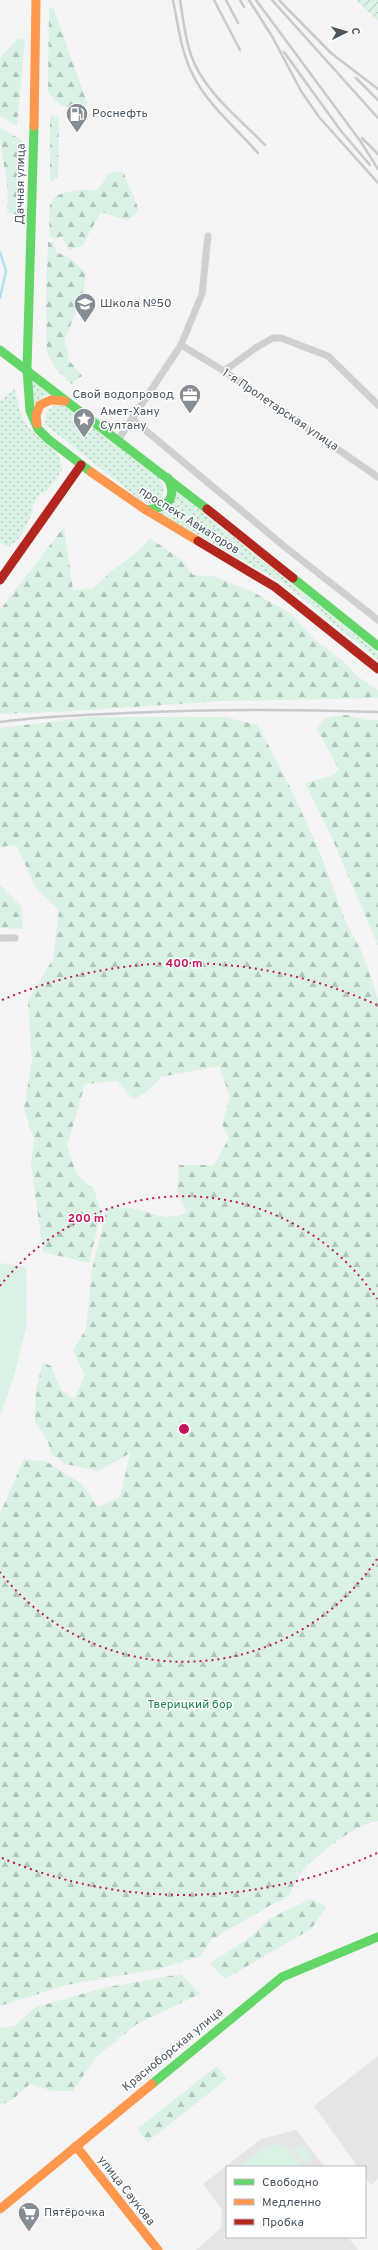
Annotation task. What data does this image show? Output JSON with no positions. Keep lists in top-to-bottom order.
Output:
{
  "streets": {
    "main road": [
      "Дачная улица",
      "проспект Авиаторов",
      "Красноборская улица",
      "улица Саукова"
    ],
    "street": ["1-я Пролетарская улица"]
  },
  "crossings": [
    ["Дачная улица", "проспект Авиаторов"],
    ["Красноборская улица", "улица Саукова"]
  ],
  "parks": ["Тверицкий бор"],
  "places": {
    "fuel station": ["Роснефть"],
    "school or university": ["Школа №50"],
    "office": ["Свой водопровод"],
    "place": ["Амет-Хану Султану"],
    "supermarket": ["Пятёрочка"]
  },
  "legend": ["Свободно", "Медленно", "Пробка"],
  "north": "right",
  "rings": ["400 m", "200 m"]
}
